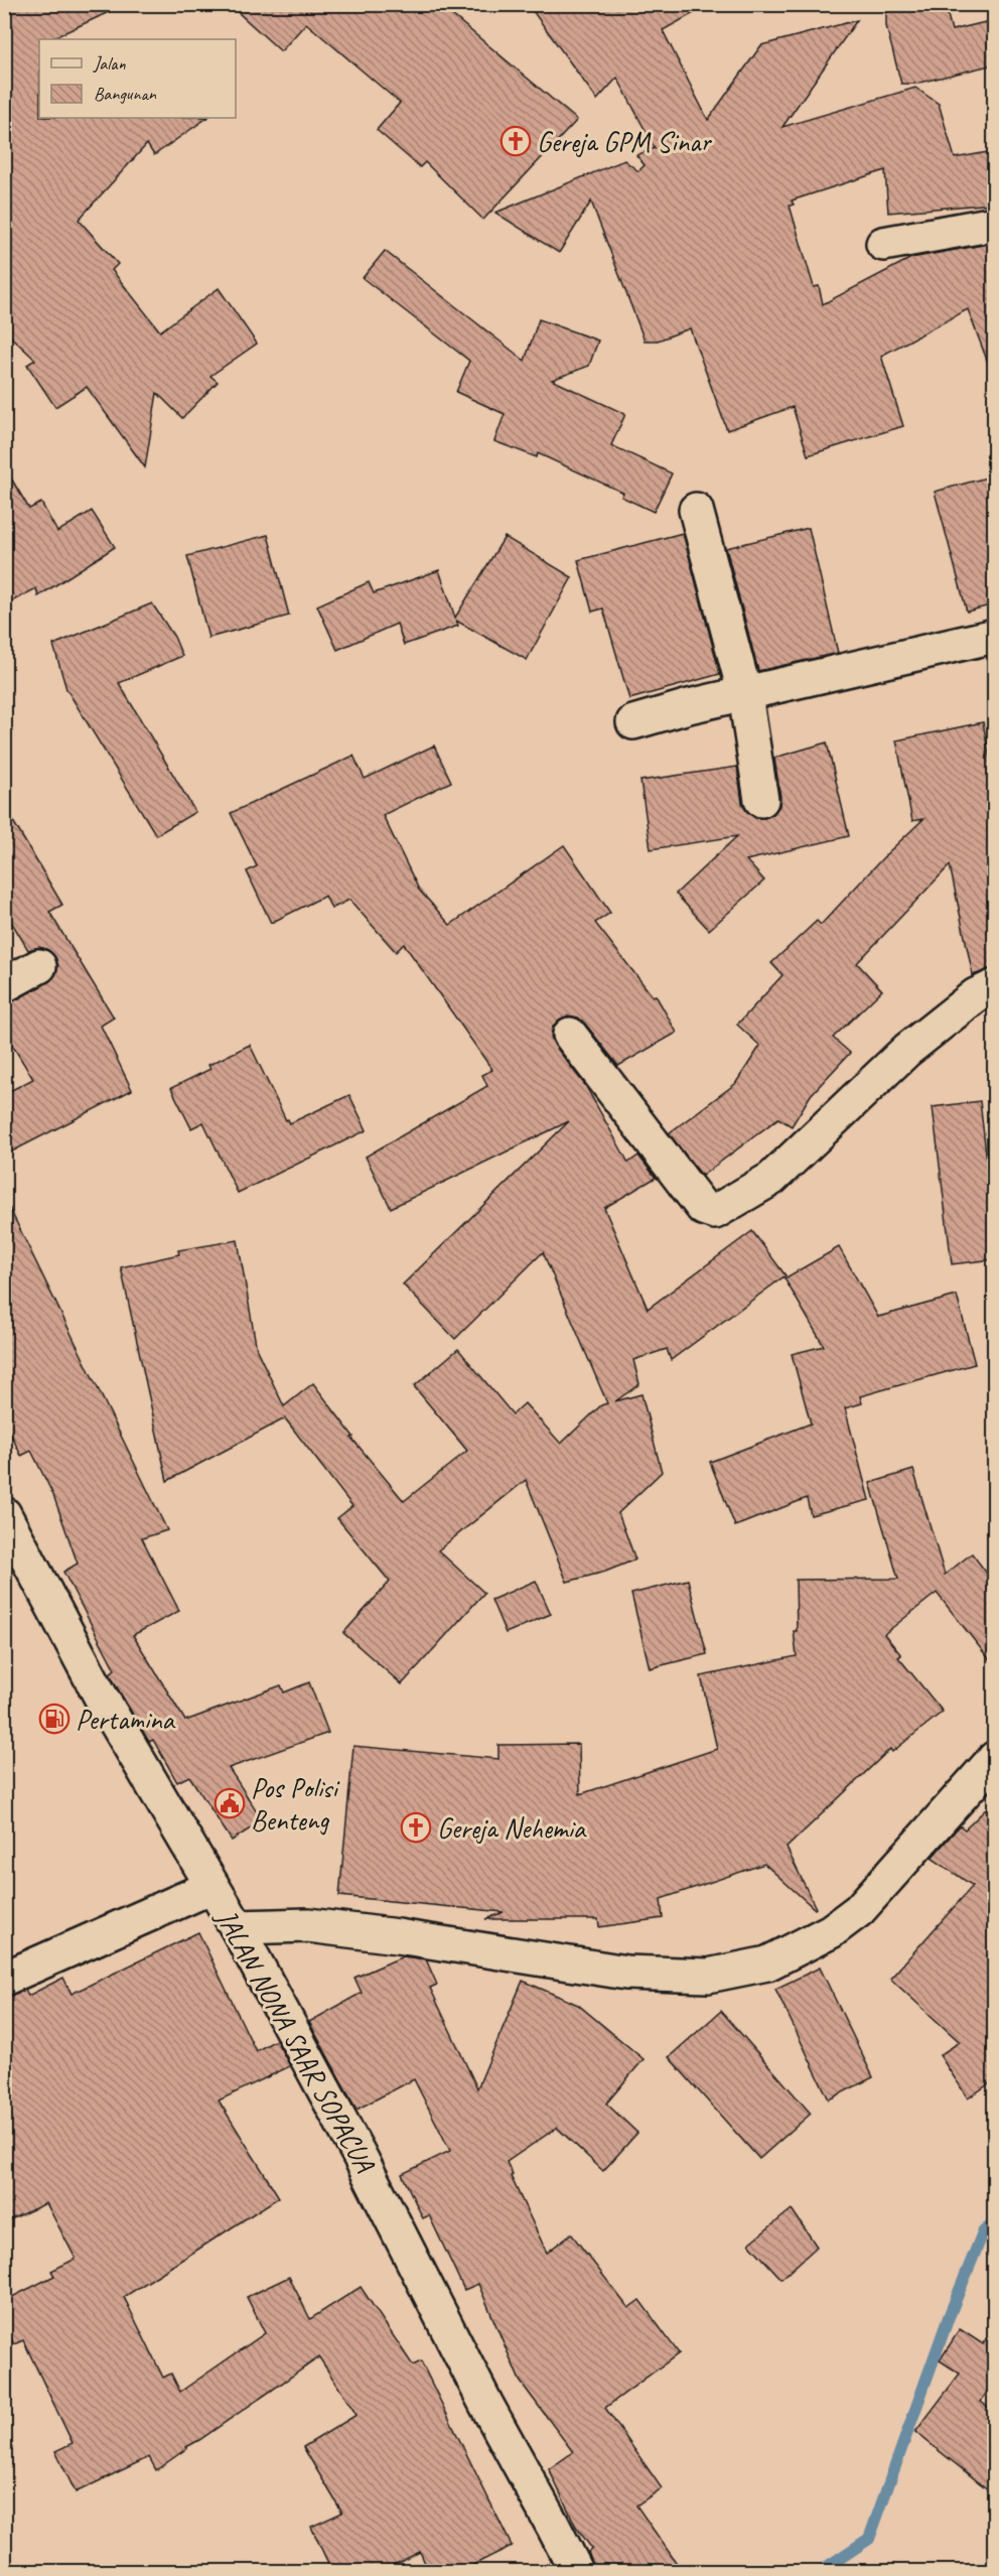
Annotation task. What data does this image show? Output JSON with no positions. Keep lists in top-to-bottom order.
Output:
{
  "streets": {
    "street": ["JALAN NONA SAAR SOPACUA"]
  },
  "places": {
    "church": ["Gereja GPM Sinar", "Gereja Nehemia"],
    "fuel station": ["Pertamina"],
    "public building": ["Pos Polisi Benteng"]
  },
  "legend": ["Jalan", "Bangunan"]
}
